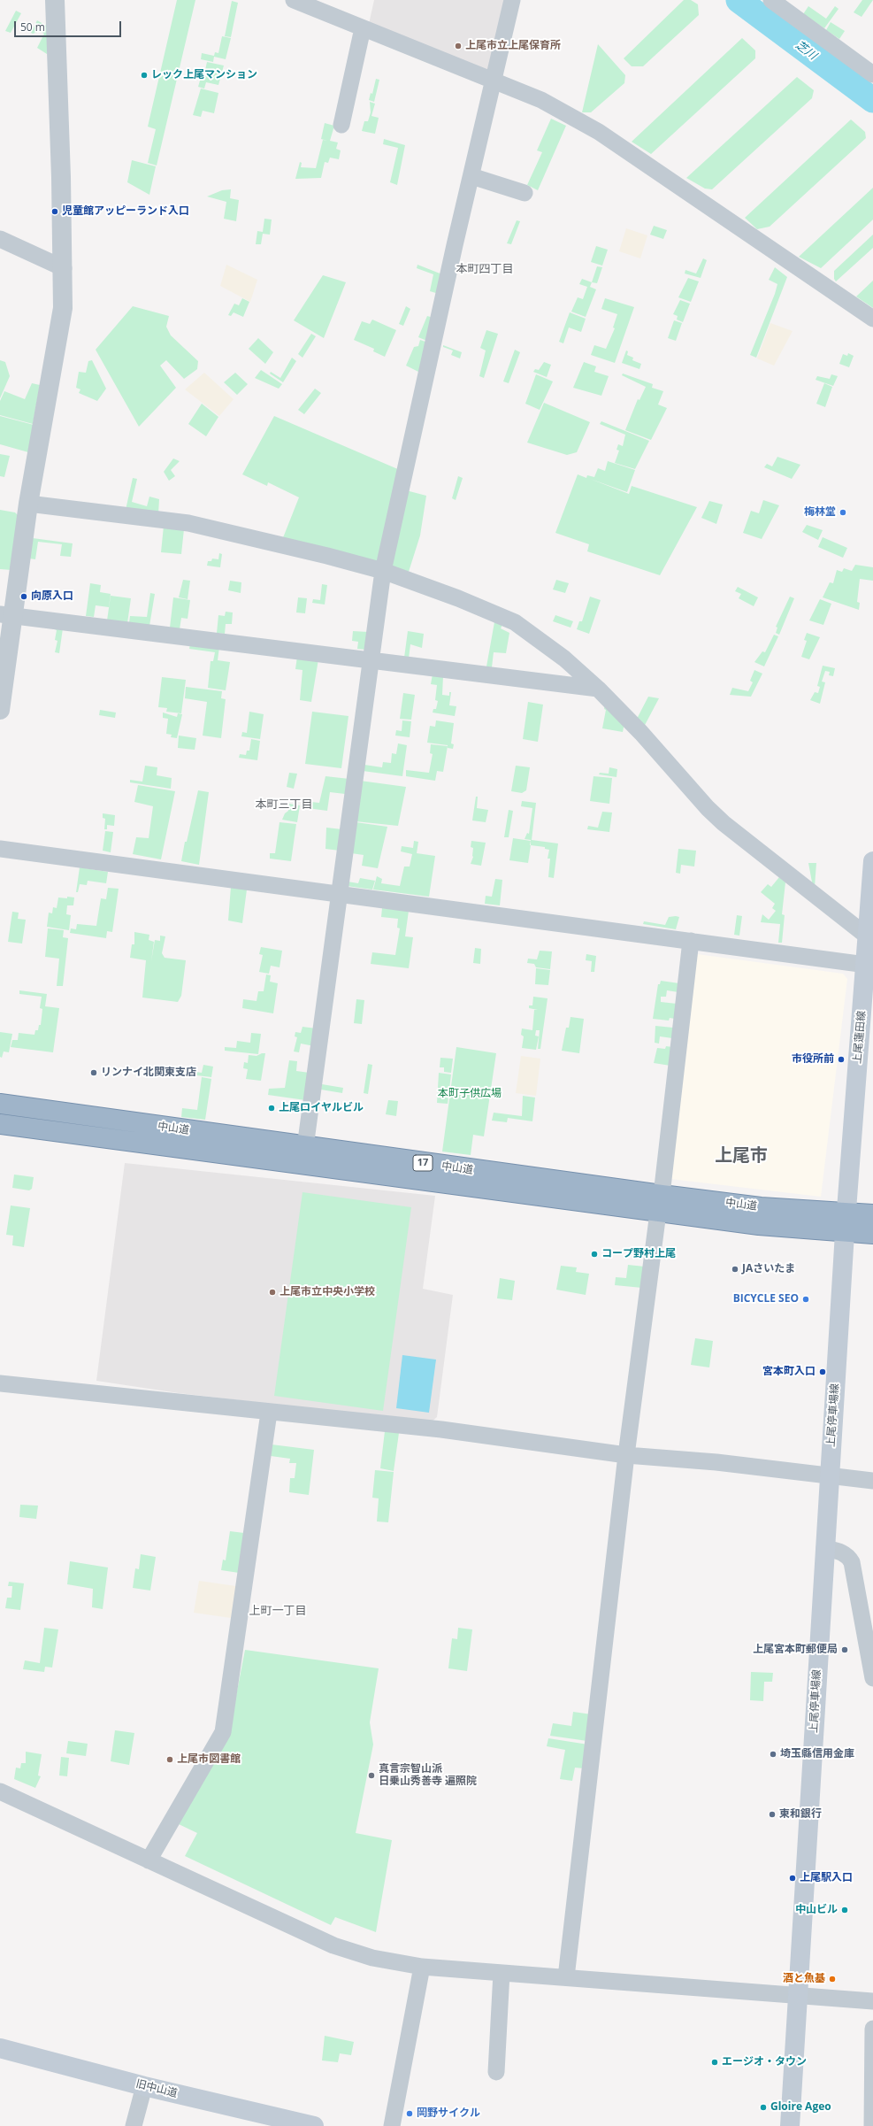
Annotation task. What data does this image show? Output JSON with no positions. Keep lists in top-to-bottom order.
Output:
{
  "streets": {
    "highway": ["中山道", "17"],
    "main road": ["上尾蓮田線", "上尾停車場線", "旧中山道"]
  },
  "crossings": [
    ["上尾蓮田線", "中山道"],
    ["上尾蓮田線", "上尾停車場線"],
    ["中山道", "上尾停車場線"]
  ],
  "districts": [
    "本町四丁目",
    "本町三丁目",
    "上尾市",
    "上町一丁目"
  ],
  "water": ["芝川"],
  "parks": ["本町子供広場"],
  "places": [
    "上尾市立上尾保育所",
    "レック上尾マンション",
    "児童館アッピーランド入口",
    "梅林堂",
    "向原入口",
    "市役所前",
    "リンナイ北関東支店",
    "上尾ロイヤルビル",
    "コープ野村上尾",
    "JAさいたま",
    "上尾市立中央小学校",
    "BICYCLE SEO",
    "宮本町入口",
    "上尾宮本町郵便局",
    "埼玉縣信用金庫",
    "上尾市図書館",
    "真言宗智山派 日乗山秀善寺 遍照院",
    "東和銀行",
    "上尾駅入口",
    "中山ビル",
    "酒と魚基",
    "エージオ・タウン",
    "Gloire Ageo",
    "岡野サイクル"
  ],
  "scale_bar": "50 m"
}
